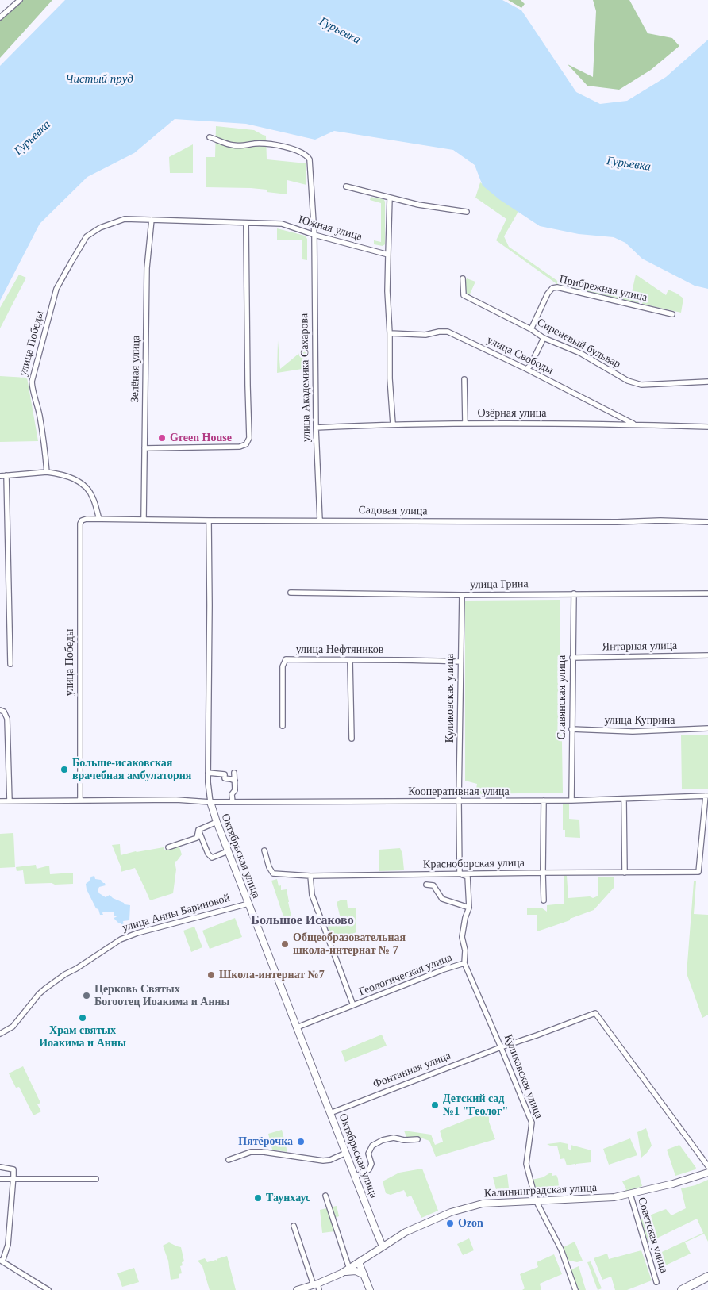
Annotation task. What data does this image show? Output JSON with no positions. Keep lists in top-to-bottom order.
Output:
{
  "streets": {
    "street": [
      "Южная улица",
      "Прибрежная улица",
      "улица Победы",
      "Сиреневый бульвар",
      "улица Свободы",
      "Зелёная улица",
      "улица Академика Сахарова",
      "Озёрная улица",
      "Садовая улица",
      "улица Грина",
      "Янтарная улица",
      "улица Нефтяников",
      "Славянская улица",
      "Куликовская улица",
      "улица Куприна",
      "Кооперативная улица",
      "Октябрьская улица",
      "Красноборская улица",
      "улица Анны Бариновой",
      "Геологическая улица",
      "Фонтанная улица",
      "Калининградская улица",
      "Советская улица"
    ]
  },
  "crossings": [
    ["Южная улица", "улица Победы"],
    ["Южная улица", "Зелёная улица"],
    ["Южная улица", "улица Академика Сахарова"],
    ["Прибрежная улица", "Сиреневый бульвар"],
    ["улица Победы", "Садовая улица"],
    ["улица Победы", "Кооперативная улица"],
    ["улица Свободы", "Озёрная улица"],
    ["Зелёная улица", "Садовая улица"],
    ["улица Академика Сахарова", "Озёрная улица"],
    ["улица Академика Сахарова", "Садовая улица"],
    ["Садовая улица", "Октябрьская улица"],
    ["улица Грина", "Славянская улица"],
    ["улица Грина", "Куликовская улица"],
    ["Янтарная улица", "Славянская улица"],
    ["улица Нефтяников", "Куликовская улица"],
    ["Славянская улица", "улица Куприна"],
    ["Славянская улица", "Кооперативная улица"],
    ["Куликовская улица", "Кооперативная улица"],
    ["Куликовская улица", "Красноборская улица"],
    ["Куликовская улица", "Геологическая улица"],
    ["Куликовская улица", "Фонтанная улица"],
    ["Куликовская улица", "Калининградская улица"],
    ["Кооперативная улица", "Октябрьская улица"],
    ["Кооперативная улица", "Красноборская улица"],
    ["Октябрьская улица", "улица Анны Бариновой"],
    ["Октябрьская улица", "Геологическая улица"],
    ["Октябрьская улица", "Фонтанная улица"],
    ["Октябрьская улица", "Калининградская улица"],
    ["Калининградская улица", "Советская улица"]
  ],
  "districts": ["Большое Исаково"],
  "water": ["Гурьевка", "Чистый пруд"],
  "places": [
    "Green House",
    "Больше-исаковская врачебная амбулатория",
    "Общеобразовательная школа-интернат № 7",
    "Школа-интернат №7",
    "Церковь Святых Богоотец Иоакима и Анны",
    "Храм святых Иоакима и Анны",
    "Детский сад №1 \"Геолог\"",
    "Пятёрочка",
    "Таунхаус",
    "Ozon"
  ]
}
